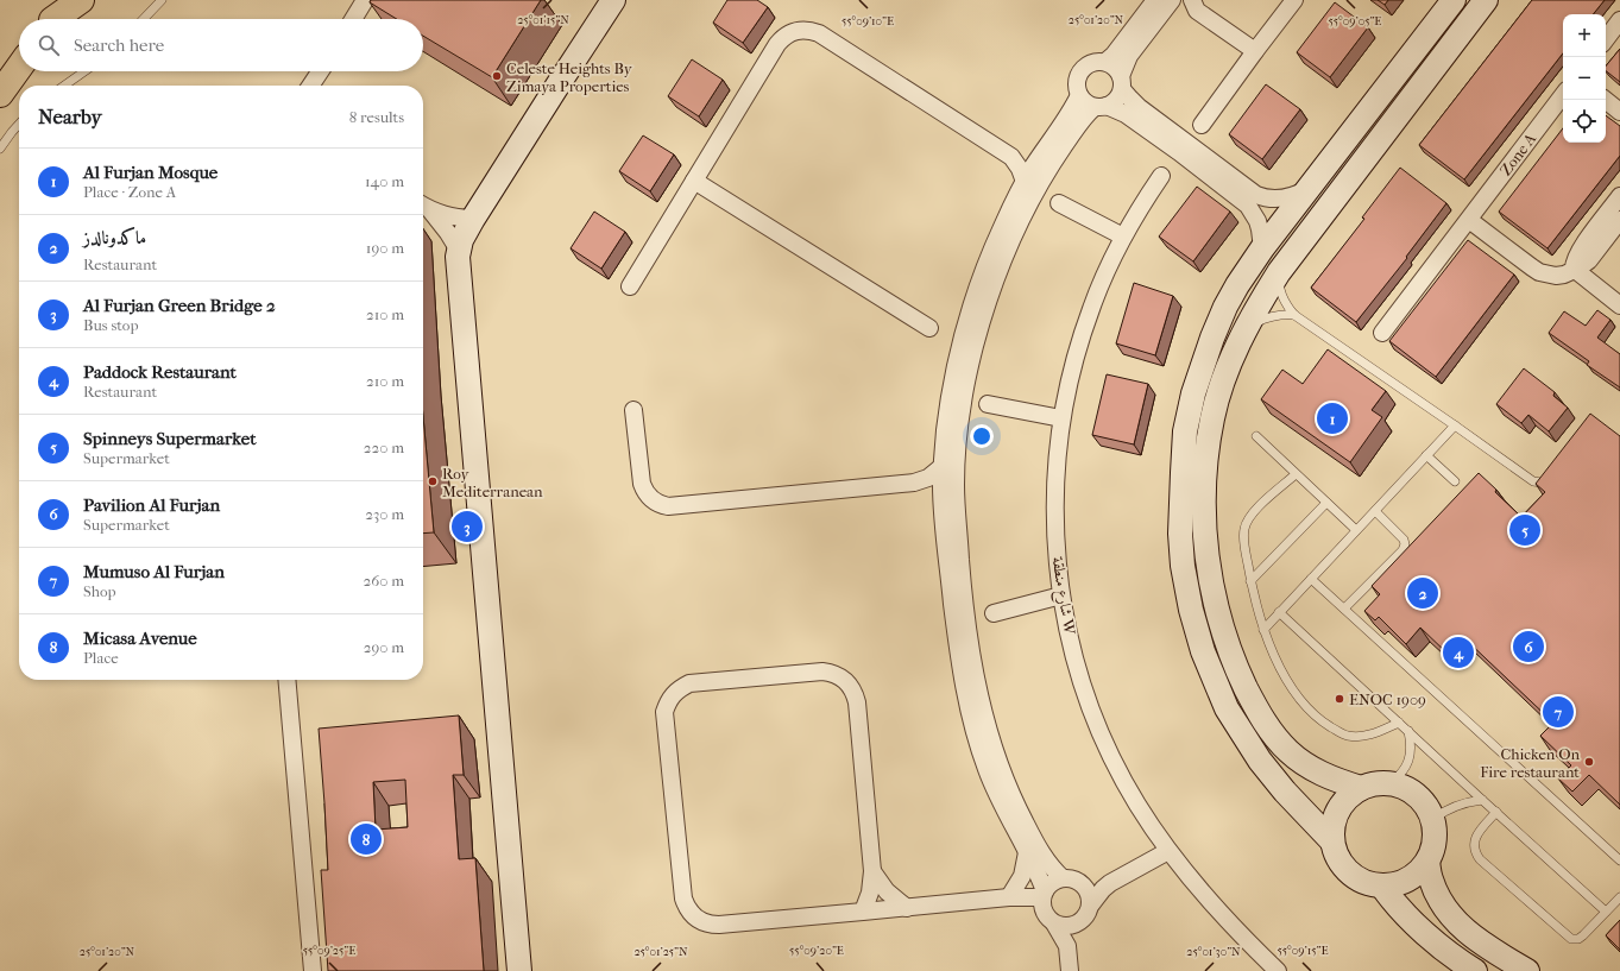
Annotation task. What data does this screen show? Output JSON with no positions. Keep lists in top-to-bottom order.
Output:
{
  "streets": {
    "street": ["Zone A", "شارع منطقة W"]
  },
  "places": [
    "Celeste Heights By Zimaya Properties",
    "Roy Mediterranean",
    "ENOC 1909",
    "Chicken On Fire restaurant"
  ],
  "page": {
    "map_buttons": ["+", "−"],
    "search": "Search here",
    "heading": ["Nearby", "8 results"],
    "list": [
      {
        "mark": "1",
        "name": "Al Furjan Mosque",
        "note": "Place · Zone A",
        "value": "140 m"
      },
      {
        "mark": "2",
        "name": "ماكدونالدز",
        "note": "Restaurant",
        "value": "190 m"
      },
      {
        "mark": "3",
        "name": "Al Furjan Green Bridge 2",
        "note": "Bus stop",
        "value": "210 m"
      },
      {
        "mark": "4",
        "name": "Paddock Restaurant",
        "note": "Restaurant",
        "value": "210 m"
      },
      {
        "mark": "5",
        "name": "Spinneys Supermarket",
        "note": "Supermarket",
        "value": "220 m"
      },
      {
        "mark": "6",
        "name": "Pavilion Al Furjan",
        "note": "Supermarket",
        "value": "230 m"
      },
      {
        "mark": "7",
        "name": "Mumuso Al Furjan",
        "note": "Shop",
        "value": "260 m"
      },
      {
        "mark": "8",
        "name": "Micasa Avenue",
        "note": "Place",
        "value": "290 m"
      }
    ],
    "pins": [
      "1",
      "3",
      "5",
      "2",
      "6",
      "4",
      "7",
      "8"
    ]
  },
  "coordinates": [
    "25°01'15\"N",
    "25°01'20\"N",
    "55°09'10\"E",
    "55°09'05\"E",
    "55°09'25\"E",
    "55°09'20\"E",
    "55°09'15\"E",
    "25°01'25\"N",
    "25°01'30\"N"
  ]
}
